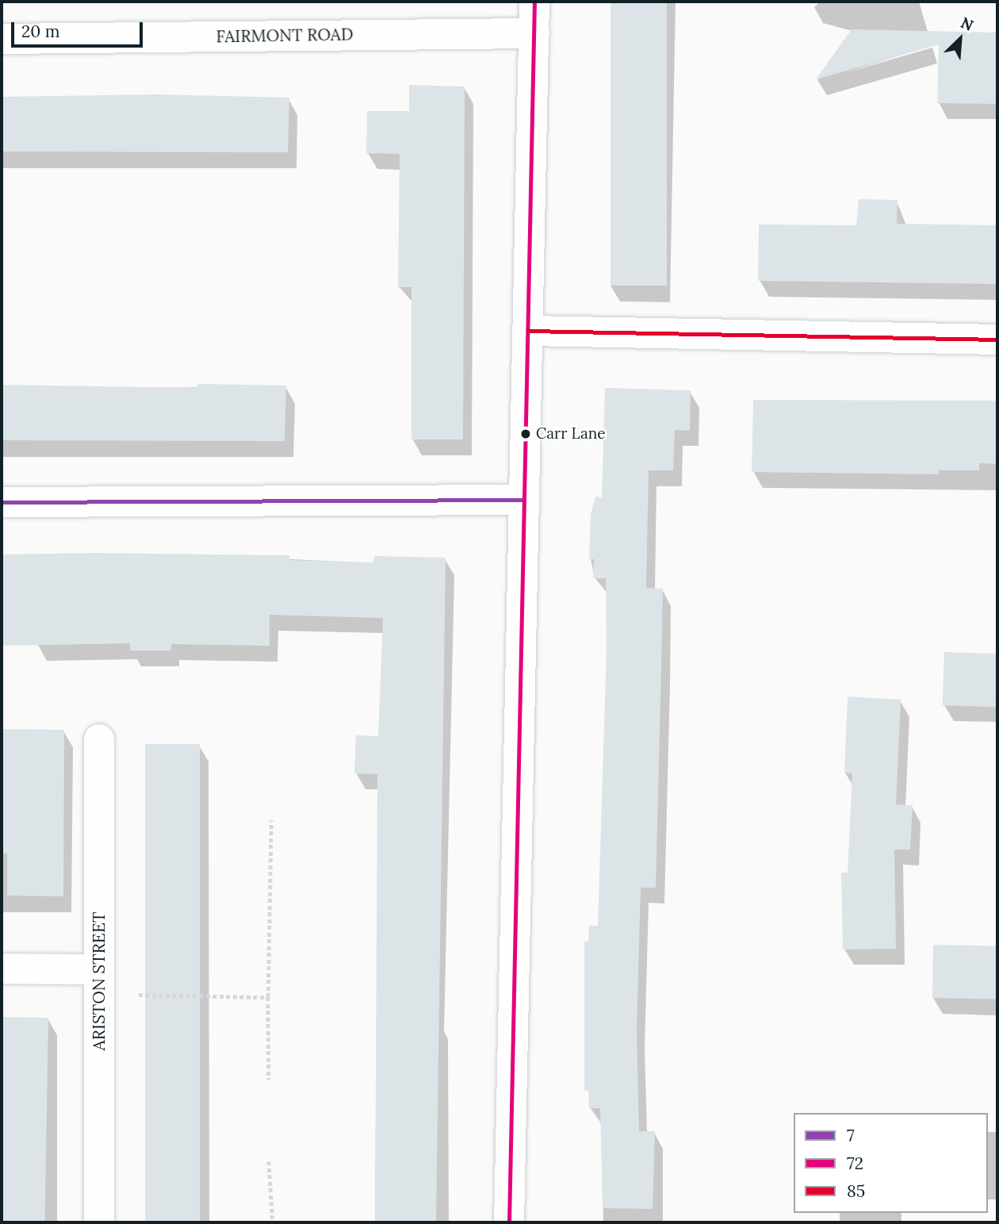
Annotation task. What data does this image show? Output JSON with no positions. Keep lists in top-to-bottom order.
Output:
{
  "streets": {
    "street": ["FAIRMONT ROAD", "ARISTON STREET"]
  },
  "places": ["Carr Lane"],
  "lines": ["transit line 72", "transit line 85", "transit line 7"],
  "legend": ["7", "72", "85"],
  "scale_bar": "20 m",
  "north": "top right"
}
